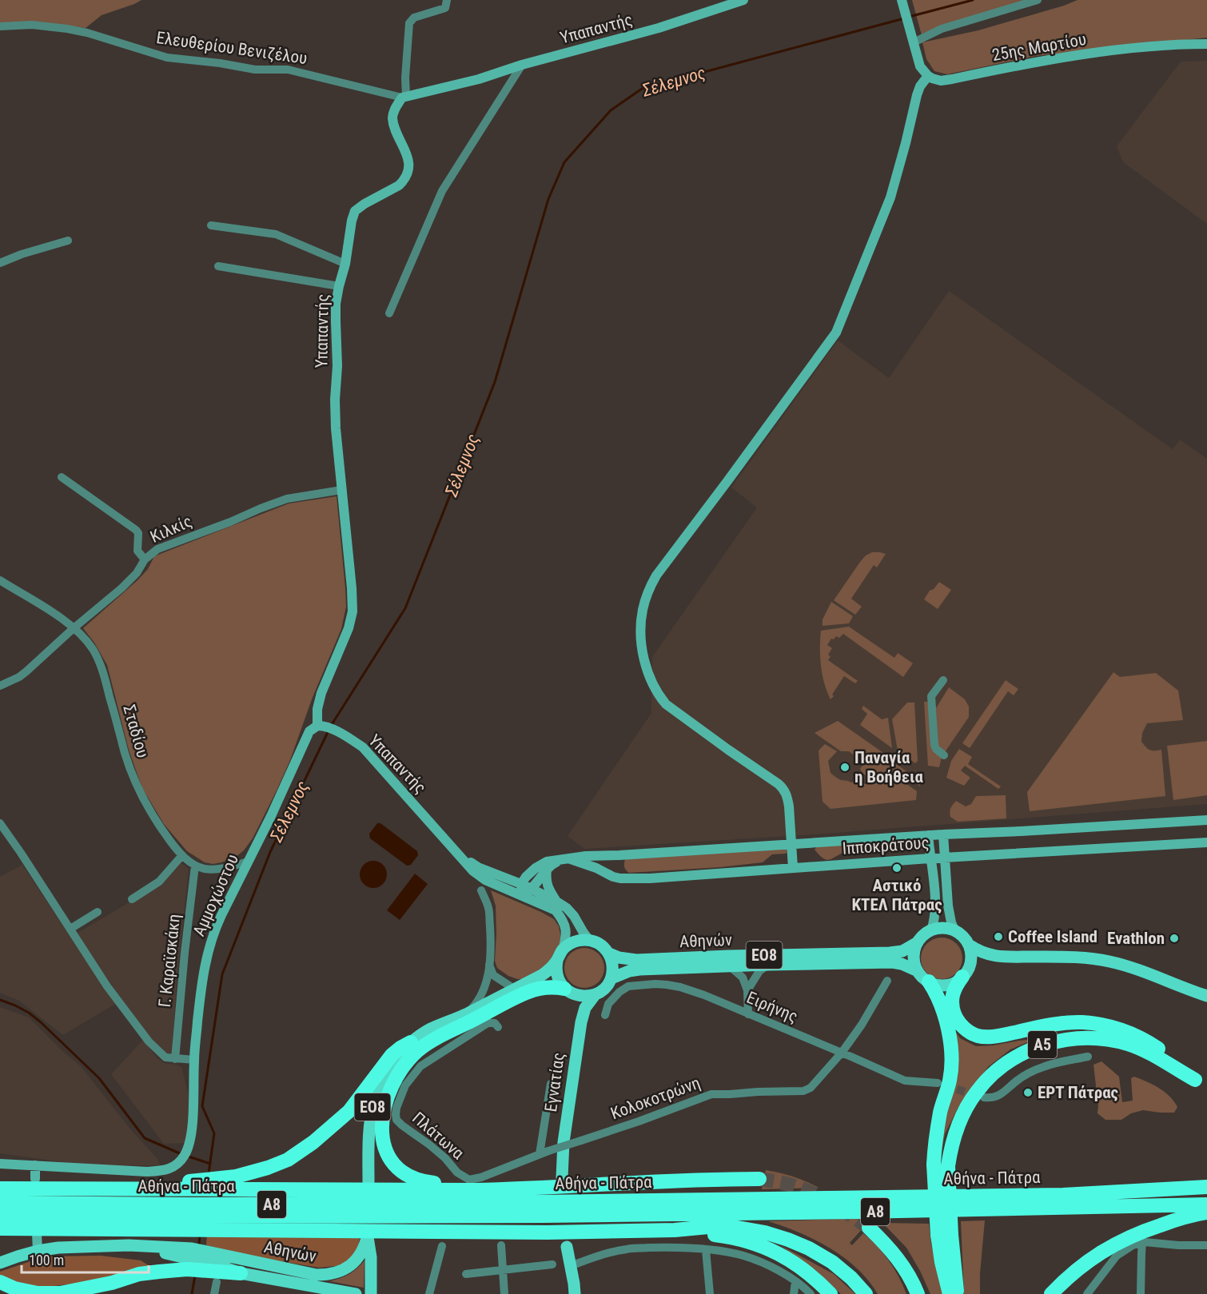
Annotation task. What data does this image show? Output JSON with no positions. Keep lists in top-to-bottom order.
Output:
{
  "streets": {
    "highway": ["Α5", "Αθήνα - Πάτρα", "Α8"],
    "main road": ["Αθηνών", "ΕΟ8", "Εγνατίας"],
    "street": [
      "Υπαπαντής",
      "25ης Μαρτίου",
      "Ελευθερίου Βενιζέλου",
      "Κιλκίς",
      "Σταδίου",
      "Ιπποκράτους",
      "Αμμοχώστου",
      "Γ. Καραϊσκάκη",
      "Ειρήνης",
      "Κολοκοτρώνη",
      "Πλάτωνα"
    ]
  },
  "crossings": [
    ["Υπαπαντής", "Ελευθερίου Βενιζέλου"],
    ["Υπαπαντής", "Κιλκίς"],
    ["Υπαπαντής", "Αμμοχώστου"],
    ["Κιλκίς", "Σταδίου"],
    ["Σταδίου", "Γ. Καραϊσκάκη"],
    ["Αθηνών", "ΕΟ8"],
    ["Αθηνών", "Εγνατίας"],
    ["ΕΟ8", "Εγνατίας"],
    ["Ειρήνης", "Κολοκοτρώνη"],
    ["Κολοκοτρώνη", "Πλάτωνα"]
  ],
  "water": ["Σέλεμνος"],
  "places": [
    "Παναγία η Βοήθεια",
    "Αστικό ΚΤΕΛ Πάτρας",
    "Coffee Island",
    "Evathlon",
    "ΕΡΤ Πάτρας"
  ],
  "scale_bar": "100 m"
}
